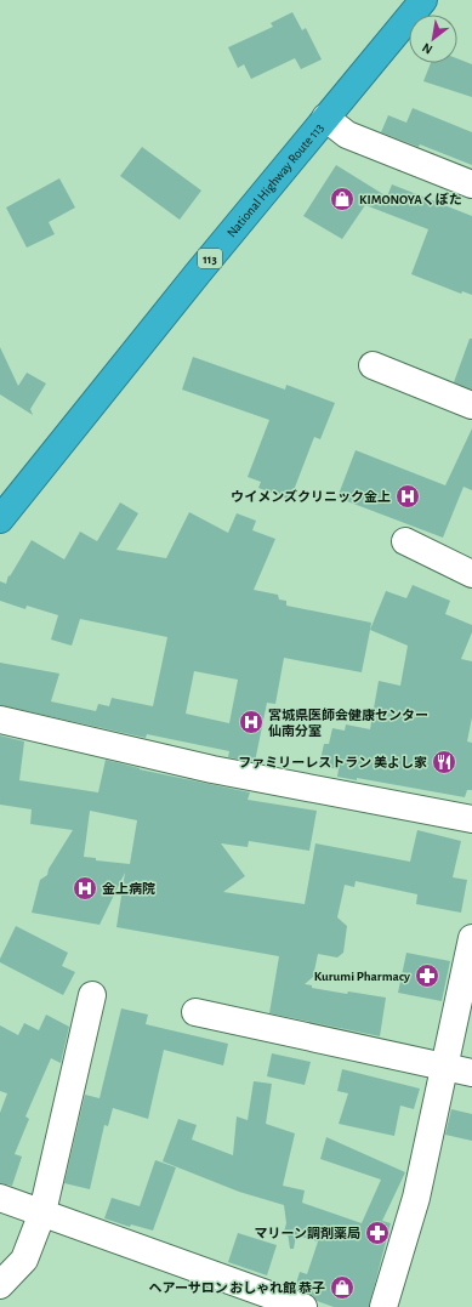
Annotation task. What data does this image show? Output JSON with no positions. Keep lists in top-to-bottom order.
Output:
{
  "streets": {
    "highway": ["National Highway Route 113", "113"]
  },
  "places": {
    "shop": ["KIMONOYAくぼた", "ヘアーサロン おしゃれ館 恭子"],
    "hospital": ["ウイメンズクリニック金上", "宮城県医師会健康センター 仙南分室", "金上病院"],
    "restaurant": ["ファミリーレストラン 美よし家"],
    "pharmacy": ["Kurumi Pharmacy", "マリーン調剤薬局"]
  },
  "north": "bottom left"
}
